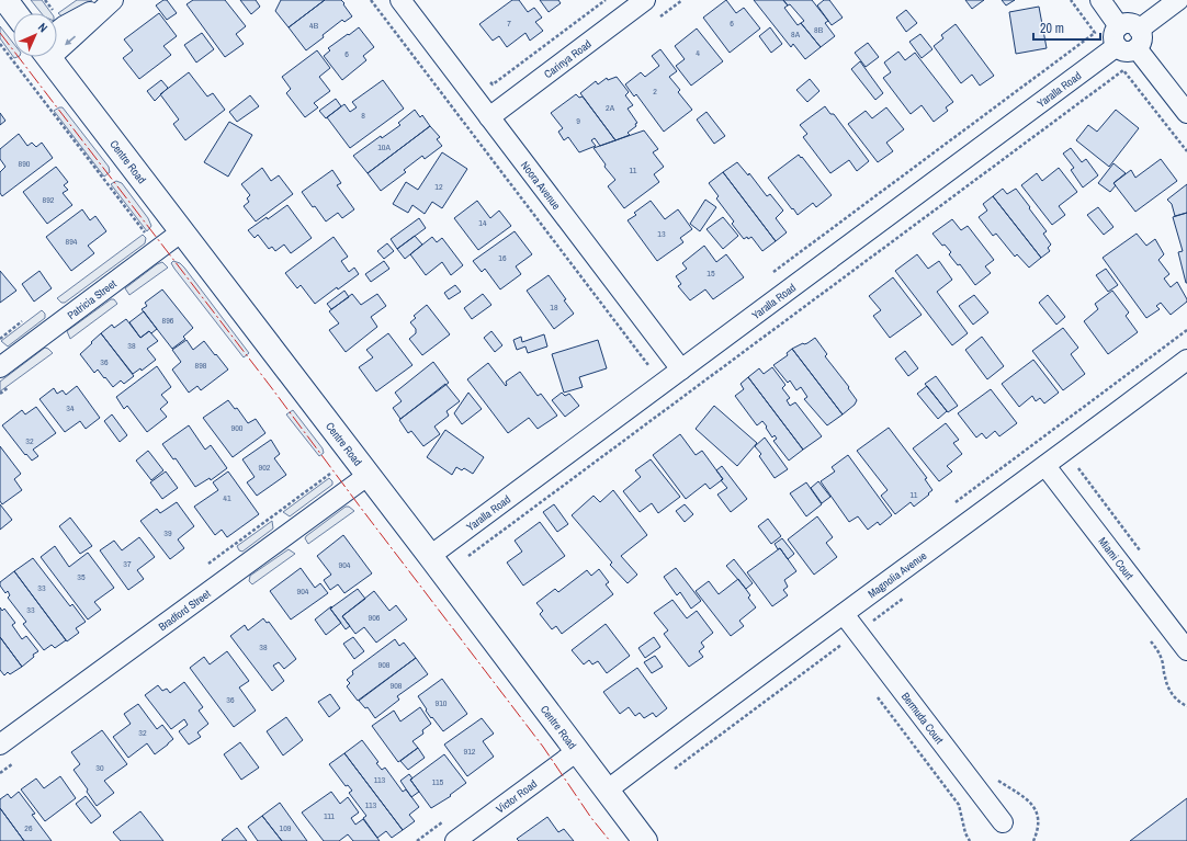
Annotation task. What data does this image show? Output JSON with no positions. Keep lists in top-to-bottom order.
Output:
{
  "streets": {
    "main road": ["Centre Road"],
    "street": [
      "Carinya Road",
      "Yaralla Road",
      "Noora Avenue",
      "Patricia Street",
      "Miami Court",
      "Magnolia Avenue",
      "Bradford Street",
      "Bermuda Court",
      "Victor Road"
    ]
  },
  "crossings": [
    ["Carinya Road", "Noora Avenue"],
    ["Yaralla Road", "Centre Road"],
    ["Yaralla Road", "Noora Avenue"],
    ["Centre Road", "Patricia Street"],
    ["Centre Road", "Magnolia Avenue"],
    ["Centre Road", "Bradford Street"],
    ["Centre Road", "Victor Road"],
    ["Miami Court", "Magnolia Avenue"],
    ["Magnolia Avenue", "Bermuda Court"]
  ],
  "house_numbers": [
    "7",
    "6",
    "4B",
    "8B",
    "8A",
    "4",
    "6",
    "2",
    "2A",
    "8",
    "9",
    "10A",
    "890",
    "11",
    "12",
    "892",
    "14",
    "13",
    "894",
    "16",
    "15",
    "18",
    "896",
    "38",
    "36",
    "898",
    "34",
    "900",
    "32",
    "902",
    "11",
    "41",
    "39",
    "37",
    "904",
    "35",
    "33",
    "904",
    "33",
    "906",
    "38",
    "908",
    "908",
    "36",
    "910",
    "32",
    "912",
    "30",
    "113",
    "115",
    "113",
    "111",
    "26",
    "109"
  ],
  "scale_bar": "20 m",
  "north": "top right"
}
